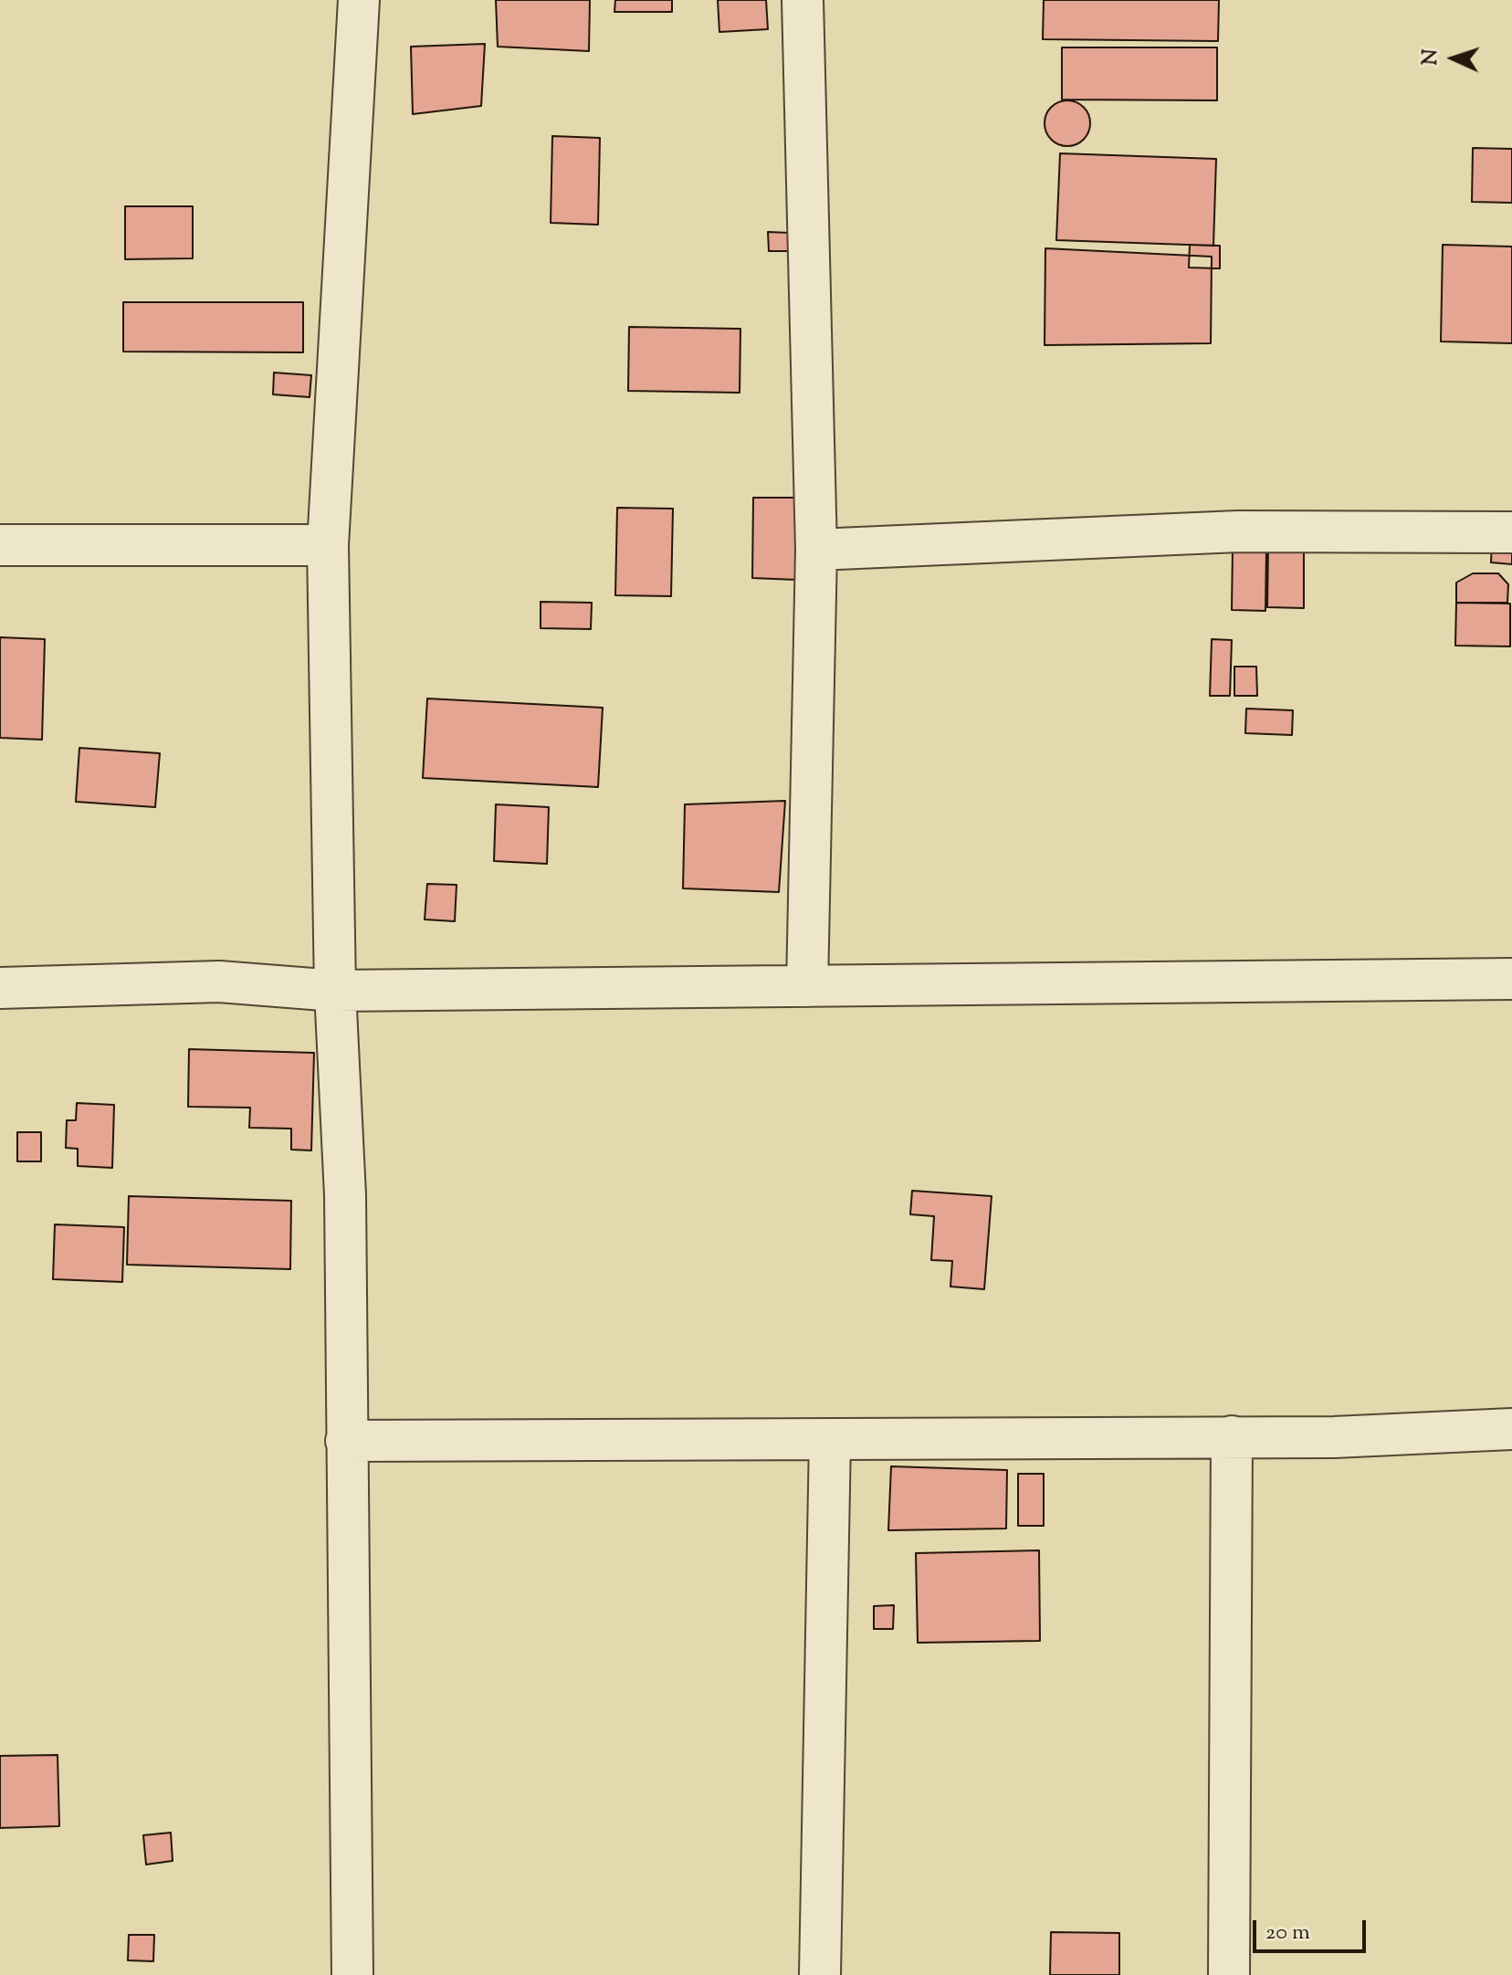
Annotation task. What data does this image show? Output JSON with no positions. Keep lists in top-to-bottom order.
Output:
{
  "scale_bar": "20 m",
  "north": "left"
}
